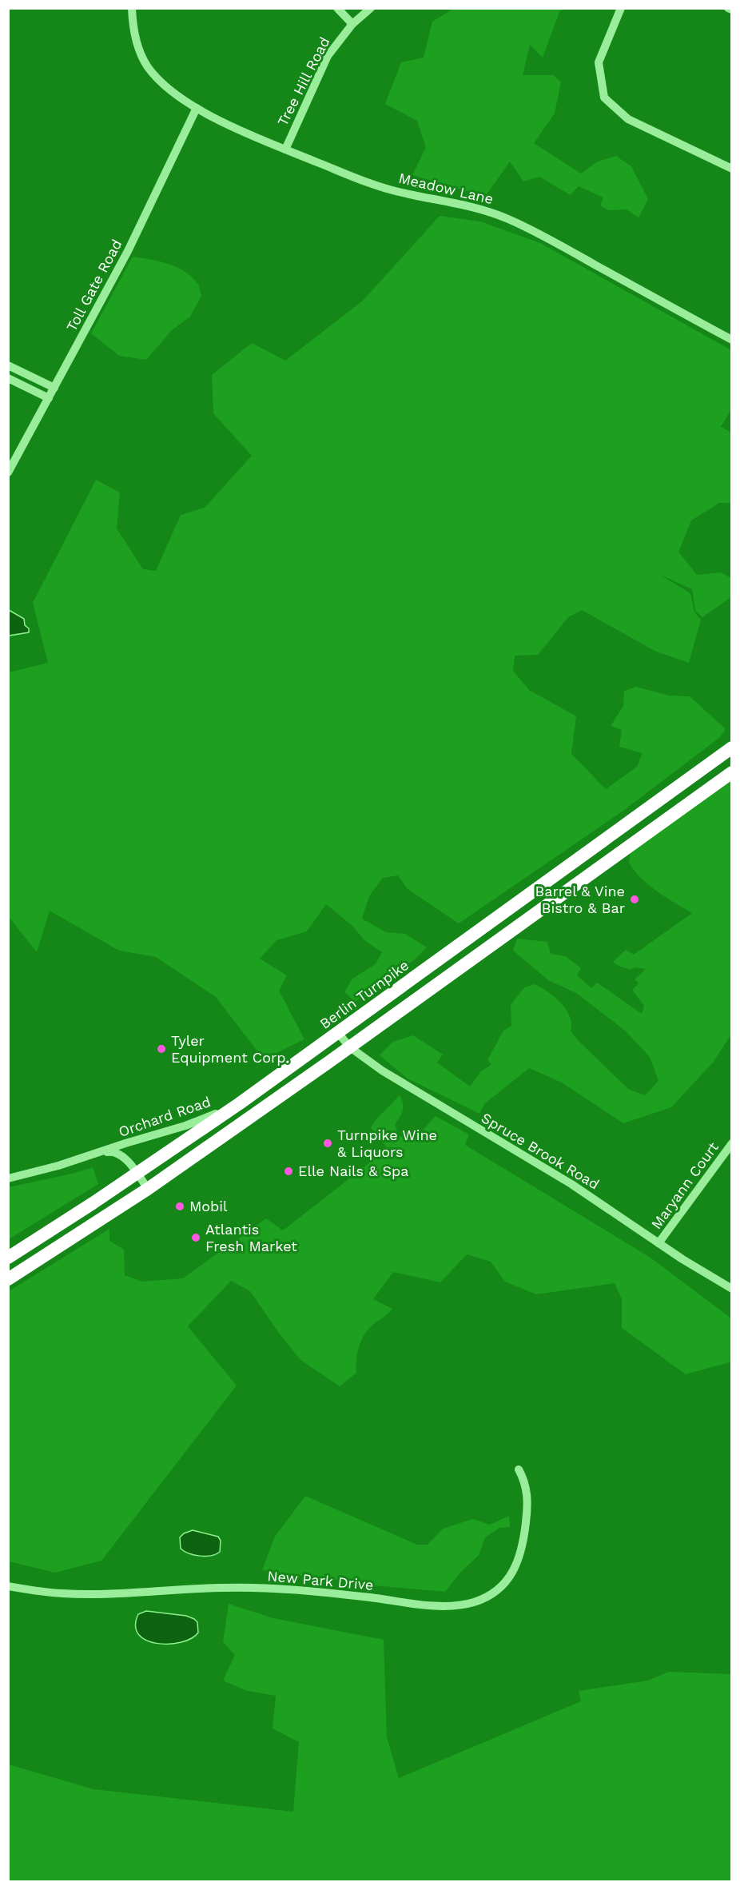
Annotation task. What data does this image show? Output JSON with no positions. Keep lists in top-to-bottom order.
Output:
{
  "streets": {
    "highway": ["Berlin Turnpike"],
    "street": [
      "Tree Hill Road",
      "Meadow Lane",
      "Toll Gate Road",
      "Orchard Road",
      "Spruce Brook Road",
      "Maryann Court",
      "New Park Drive"
    ]
  },
  "crossings": [
    ["Tree Hill Road", "Meadow Lane"],
    ["Meadow Lane", "Toll Gate Road"],
    ["Berlin Turnpike", "Orchard Road"],
    ["Berlin Turnpike", "Spruce Brook Road"],
    ["Spruce Brook Road", "Maryann Court"]
  ],
  "places": [
    "Barrel & Vine Bistro & Bar",
    "Tyler Equipment Corp.",
    "Turnpike Wine & Liquors",
    "Elle Nails & Spa",
    "Mobil",
    "Atlantis Fresh Market"
  ]
}
